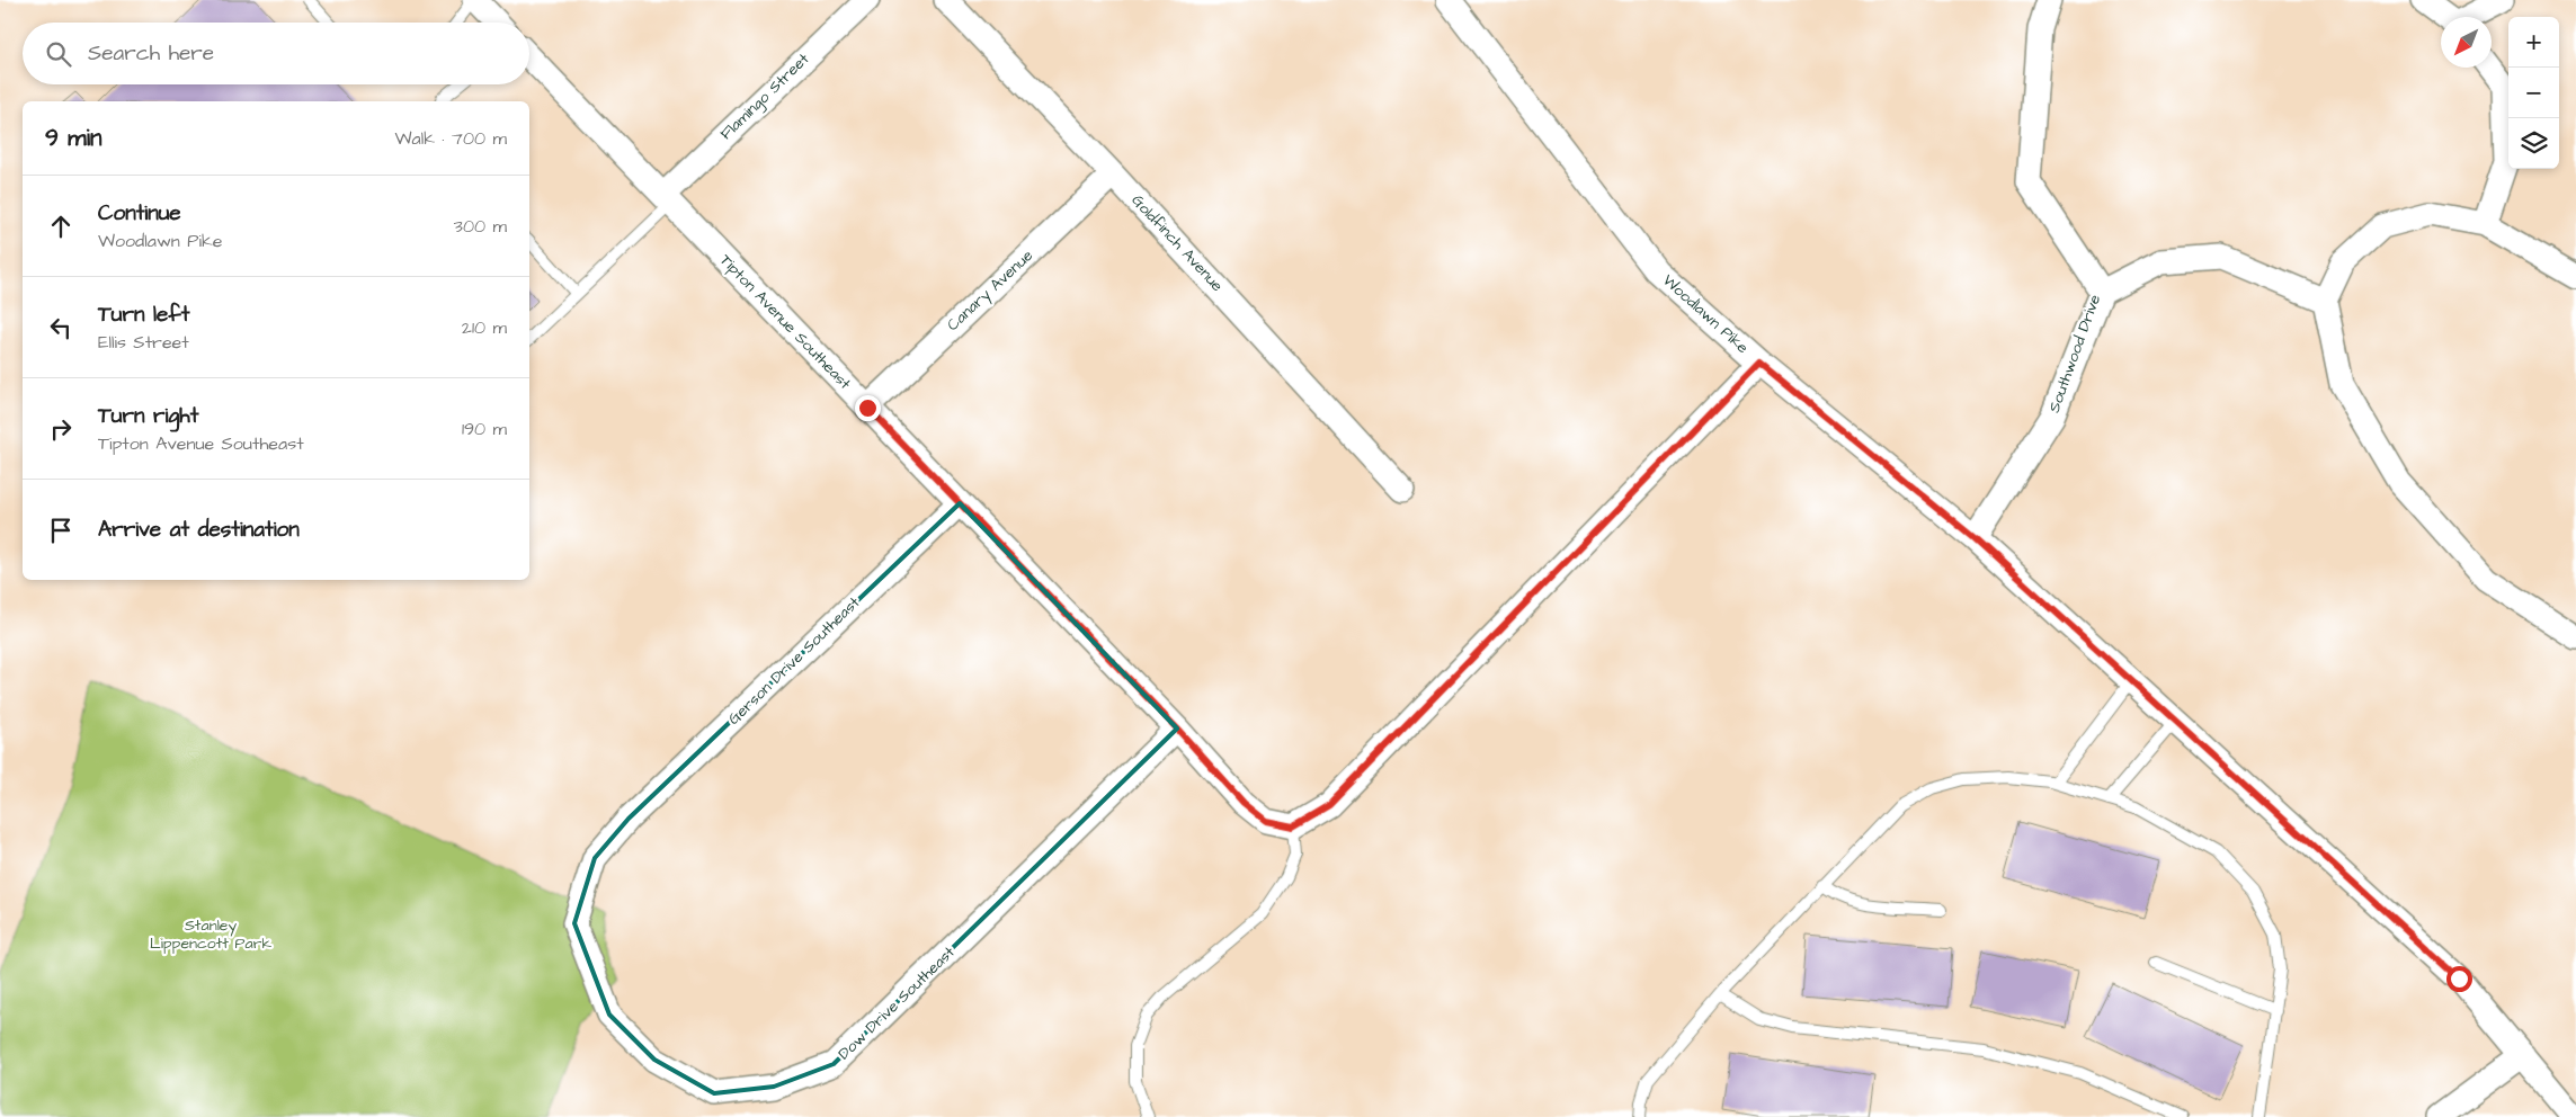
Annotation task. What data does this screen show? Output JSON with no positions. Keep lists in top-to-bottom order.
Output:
{
  "streets": {
    "street": [
      "Flamingo Street",
      "Goldfinch Avenue",
      "Canary Avenue",
      "Woodlawn Pike",
      "Tipton Avenue Southeast",
      "Southwood Drive",
      "Gerson Drive Southeast",
      "Dow Drive Southeast"
    ]
  },
  "crossings": [
    ["Flamingo Street", "Tipton Avenue Southeast"],
    ["Goldfinch Avenue", "Canary Avenue"],
    ["Canary Avenue", "Tipton Avenue Southeast"],
    ["Woodlawn Pike", "Southwood Drive"],
    ["Tipton Avenue Southeast", "Gerson Drive Southeast"],
    ["Tipton Avenue Southeast", "Dow Drive Southeast"],
    ["Gerson Drive Southeast", "Dow Drive Southeast"]
  ],
  "parks": ["Stanley Lippencott Park"],
  "north": "bottom left",
  "page": {
    "map_buttons": ["+", "−"],
    "search": "Search here",
    "heading": ["9 min", "Walk · 700 m"],
    "list": [
      ["Continue", "Woodlawn Pike", "300 m"],
      ["Turn left", "Ellis Street", "210 m"],
      ["Turn right", "Tipton Avenue Southeast", "190 m"],
      "Arrive at destination"
    ]
  }
}
